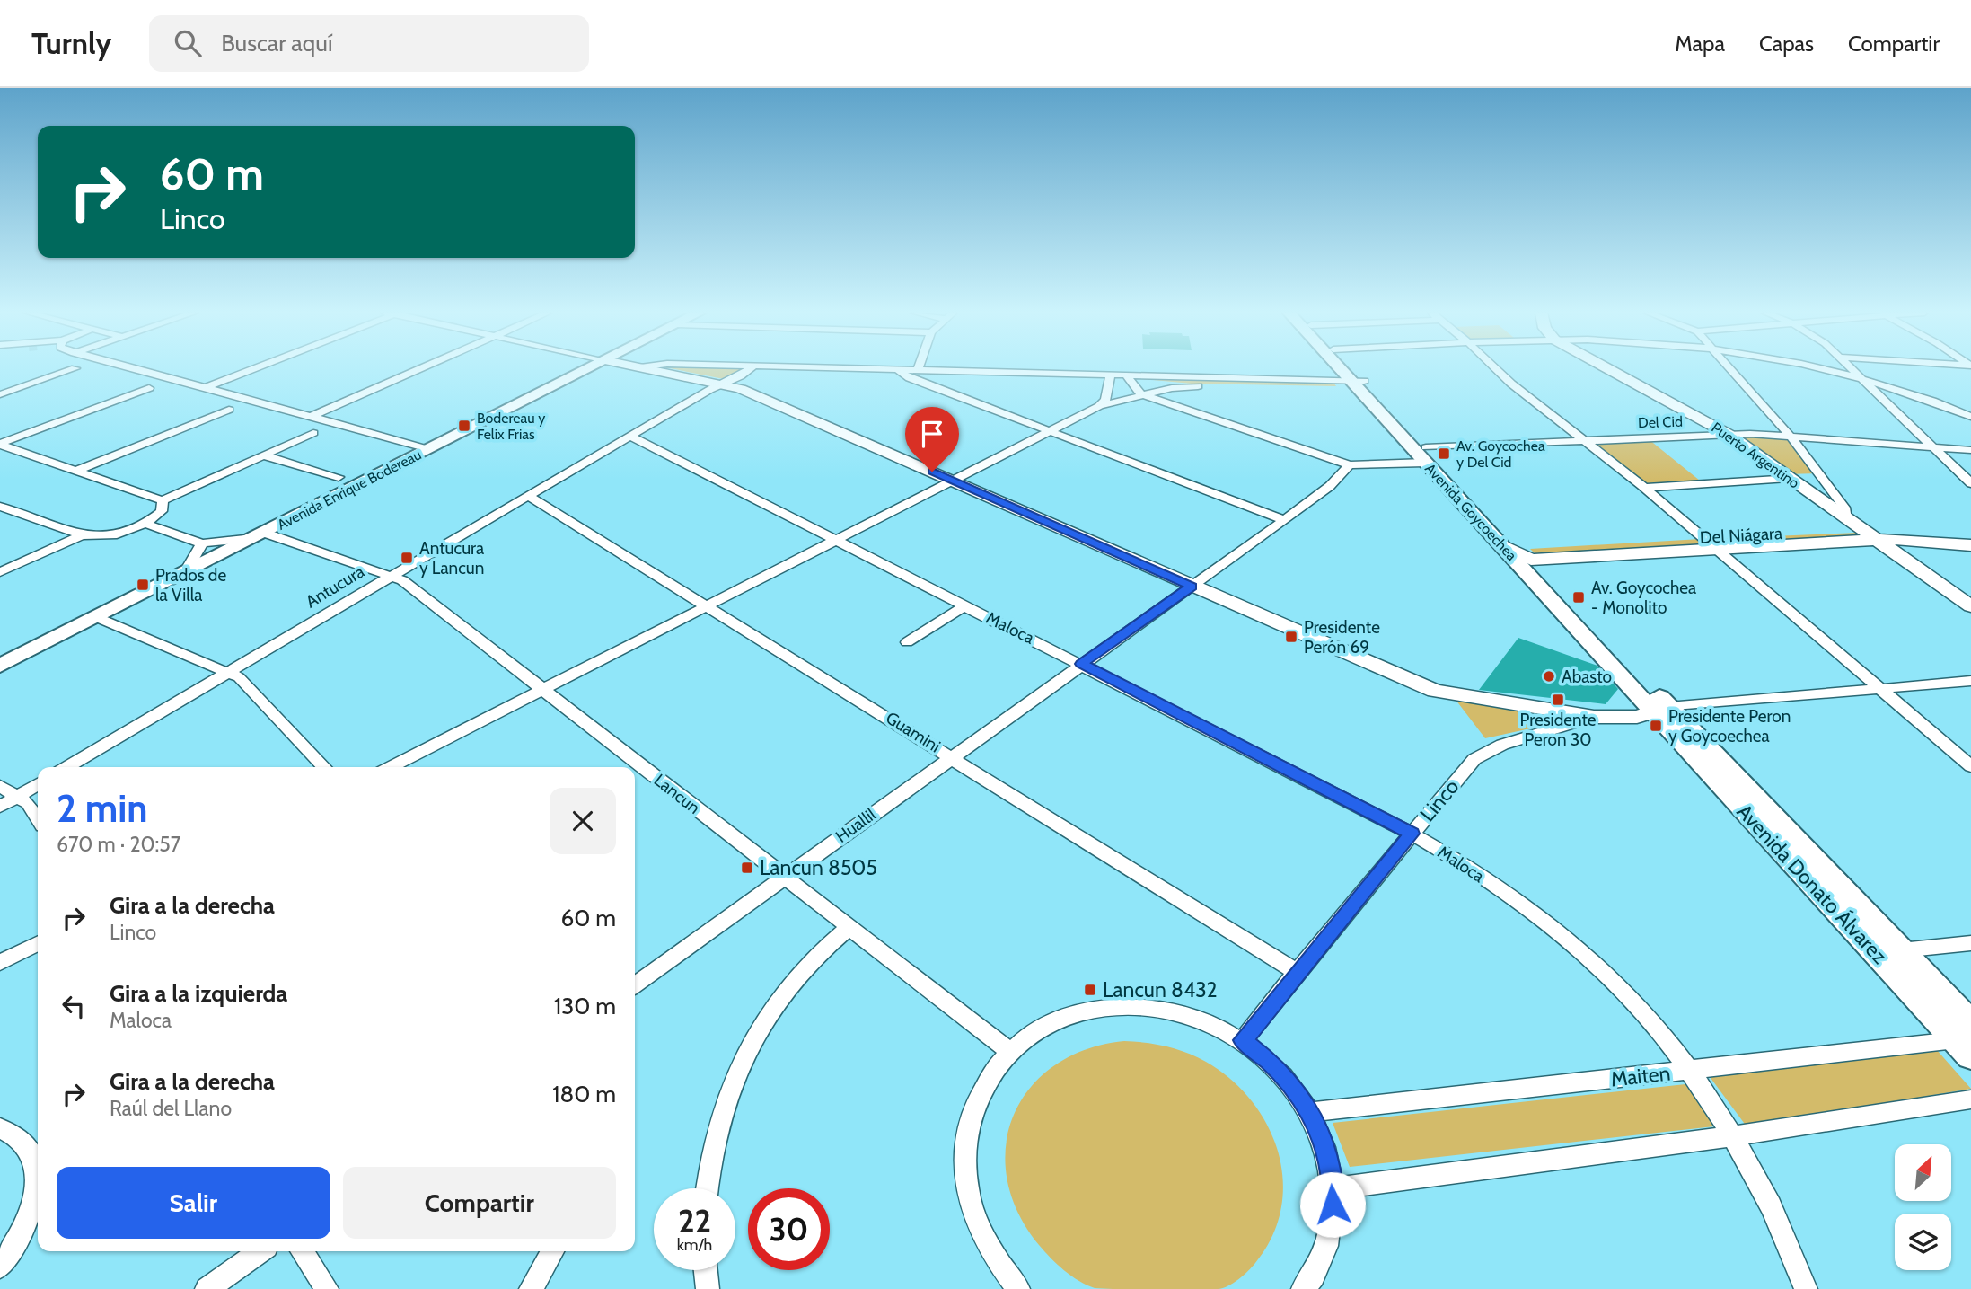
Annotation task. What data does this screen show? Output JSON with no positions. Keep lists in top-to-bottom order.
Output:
{
  "streets": {
    "main road": [
      "Puerto Argentino",
      "Avenida Enrique Bodereau",
      "Avenida Goycoechea",
      "Del Niágara",
      "Avenida Donato Álvarez"
    ],
    "street": [
      "Del Cid",
      "Antucura",
      "Maloca",
      "Guamini",
      "Lancun",
      "Linco",
      "Huallil",
      "Maiten"
    ]
  },
  "crossings": [
    ["Del Cid", "Puerto Argentino"],
    ["Del Cid", "Avenida Goycoechea"],
    ["Del Cid", "Huallil"],
    ["Puerto Argentino", "Del Niágara"],
    ["Avenida Enrique Bodereau", "Lancun"],
    ["Avenida Goycoechea", "Del Niágara"],
    ["Avenida Goycoechea", "Avenida Donato Álvarez"],
    ["Antucura", "Maloca"],
    ["Antucura", "Guamini"],
    ["Antucura", "Lancun"],
    ["Maloca", "Linco"],
    ["Maloca", "Huallil"],
    ["Maloca", "Maiten"],
    ["Guamini", "Linco"],
    ["Guamini", "Huallil"],
    ["Lancun", "Huallil"],
    ["Avenida Donato Álvarez", "Maiten"]
  ],
  "places": {
    "transit": [
      "Bodereau y Felix Frias",
      "Av. Goycochea y Del Cid",
      "Antucura y Lancun",
      "Prados de la Villa",
      "Av. Goycochea - Monolito",
      "Presidente Perón 69",
      "Presidente Peron 30",
      "Presidente Peron y Goycoechea",
      "Lancun 8505",
      "Lancun 8432"
    ],
    "other": ["Abasto"]
  },
  "north": "top right",
  "page": {
    "header": "Turnly",
    "search": "Buscar aquí",
    "nav": ["Mapa", "Capas", "Compartir"],
    "turn": ["60 m", "Linco"],
    "heading": ["2 min", "670 m · 20:57"],
    "list": [
      {
        "name": "Gira a la derecha",
        "note": "Linco",
        "value": "60 m"
      },
      {
        "name": "Gira a la izquierda",
        "note": "Maloca",
        "value": "130 m"
      },
      {
        "name": "Gira a la derecha",
        "note": "Raúl del Llano",
        "value": "180 m"
      }
    ],
    "buttons": ["Salir", "Compartir"],
    "speed": "22 km/h",
    "limit": "30"
  }
}
